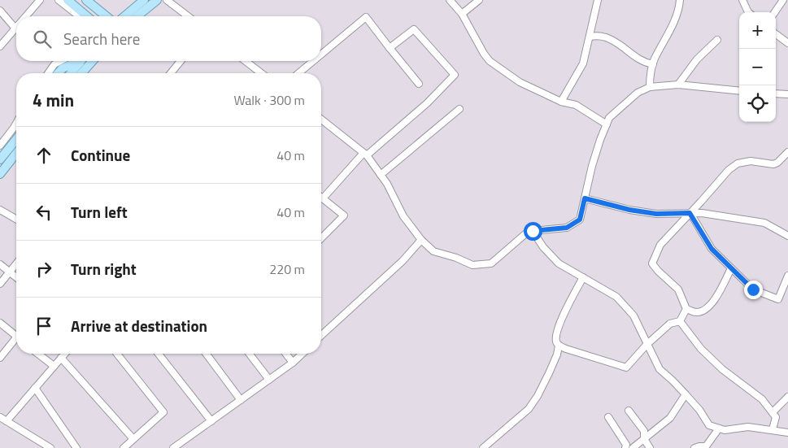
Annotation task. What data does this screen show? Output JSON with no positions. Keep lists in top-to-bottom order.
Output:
{
  "page": {
    "map_buttons": ["+", "−"],
    "search": "Search here",
    "heading": ["4 min", "Walk · 300 m"],
    "list": [
      ["Continue", "40 m"],
      ["Turn left", "40 m"],
      ["Turn right", "220 m"],
      "Arrive at destination"
    ]
  }
}
